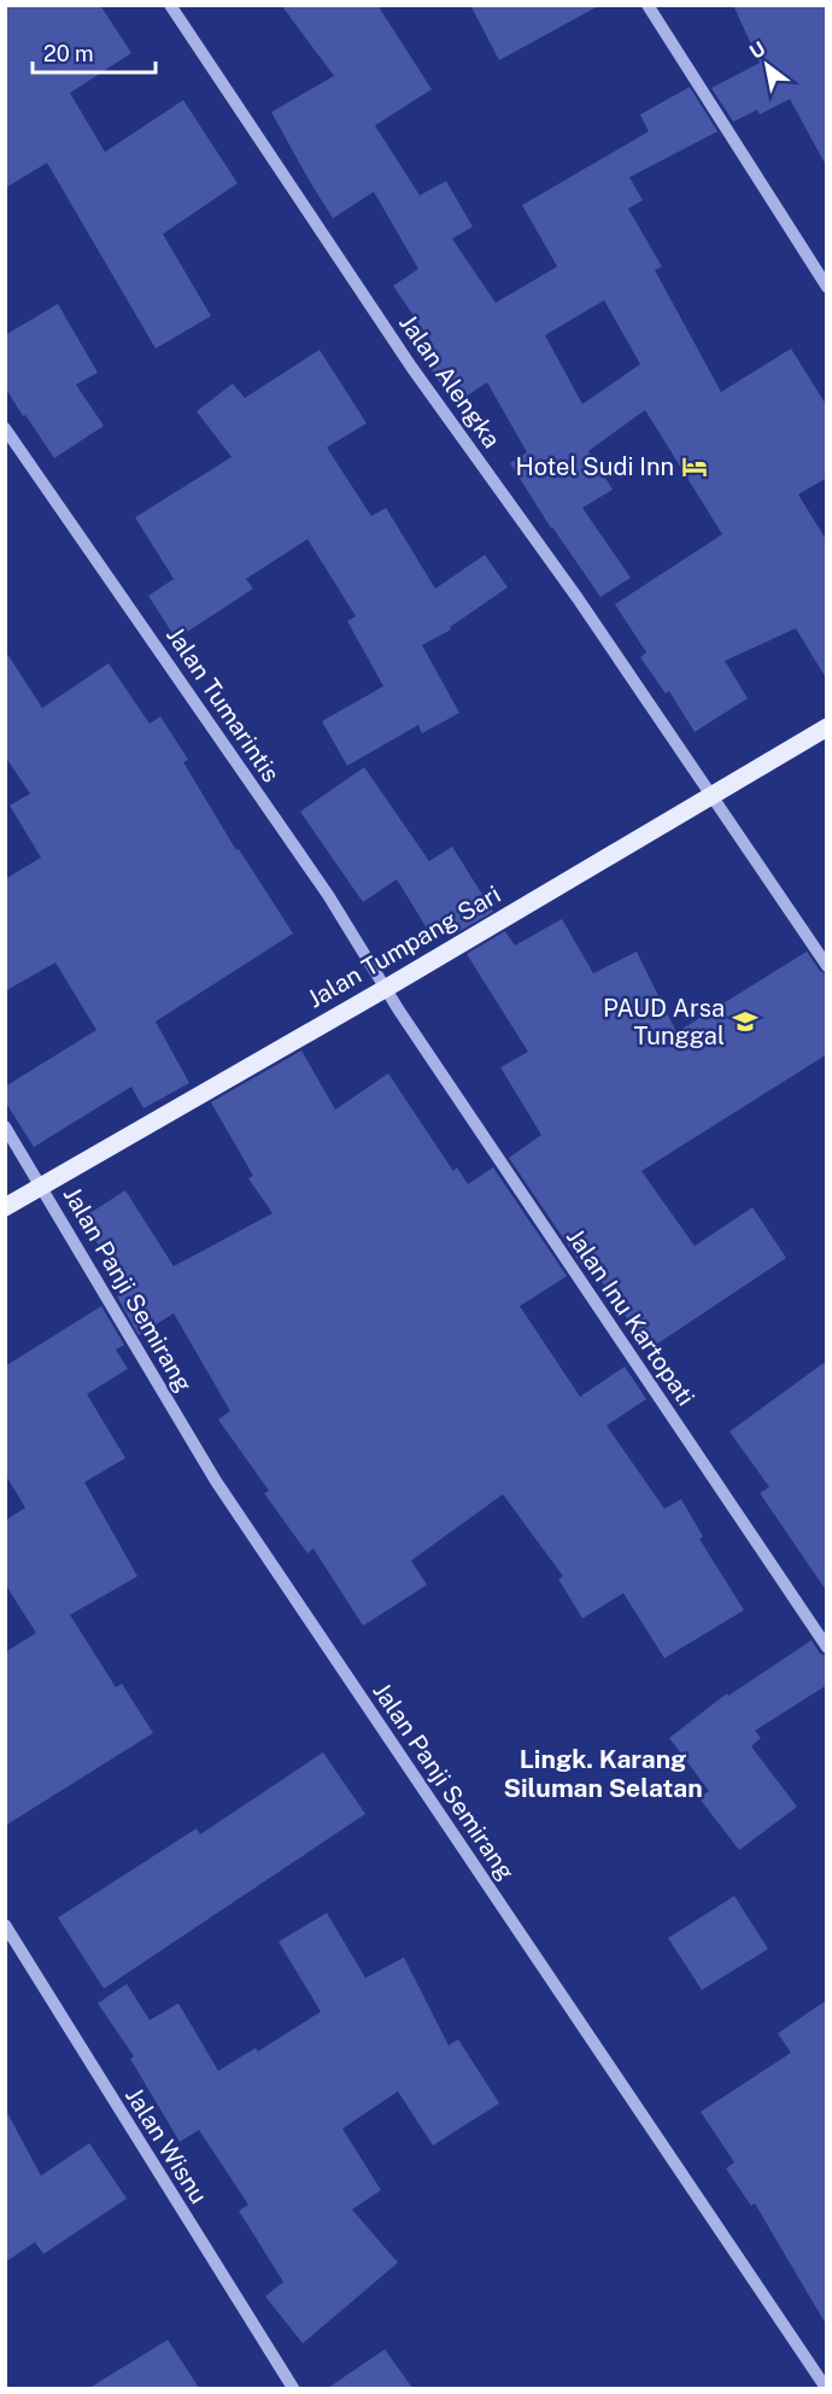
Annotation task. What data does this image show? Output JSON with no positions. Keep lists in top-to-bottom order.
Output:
{
  "streets": {
    "main road": ["Jalan Tumpang Sari"],
    "street": [
      "Jalan Alengka",
      "Jalan Tumarintis",
      "Jalan Panji Semirang",
      "Jalan Inu Kartopati",
      "Jalan Wisnu"
    ]
  },
  "crossings": [
    ["Jalan Alengka", "Jalan Tumpang Sari"],
    ["Jalan Tumarintis", "Jalan Tumpang Sari"],
    ["Jalan Tumarintis", "Jalan Inu Kartopati"],
    ["Jalan Tumpang Sari", "Jalan Panji Semirang"]
  ],
  "districts": ["Lingk. Karang Siluman Selatan"],
  "places": {
    "hotel": ["Hotel Sudi Inn"],
    "school or university": ["PAUD Arsa Tunggal"]
  },
  "scale_bar": "20 m",
  "north": "top left"
}
